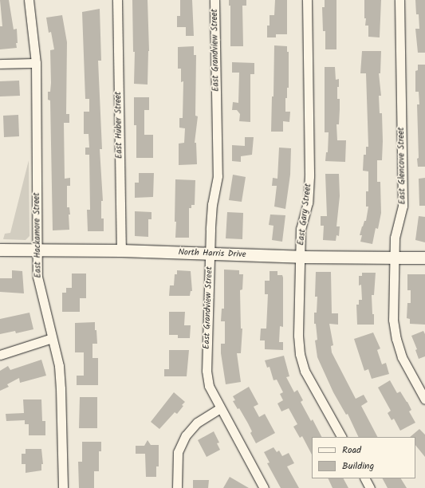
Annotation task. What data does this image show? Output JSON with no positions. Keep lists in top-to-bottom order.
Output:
{
  "streets": {
    "street": [
      "East Grandview Street",
      "East Huber Street",
      "East Glencove Street",
      "East Gary Street",
      "East Hackamore Street",
      "North Harris Drive"
    ]
  },
  "crossings": [
    ["East Grandview Street", "North Harris Drive"],
    ["East Huber Street", "North Harris Drive"],
    ["East Glencove Street", "North Harris Drive"],
    ["East Gary Street", "North Harris Drive"],
    ["East Hackamore Street", "North Harris Drive"]
  ],
  "legend": ["Road", "Building"]
}
